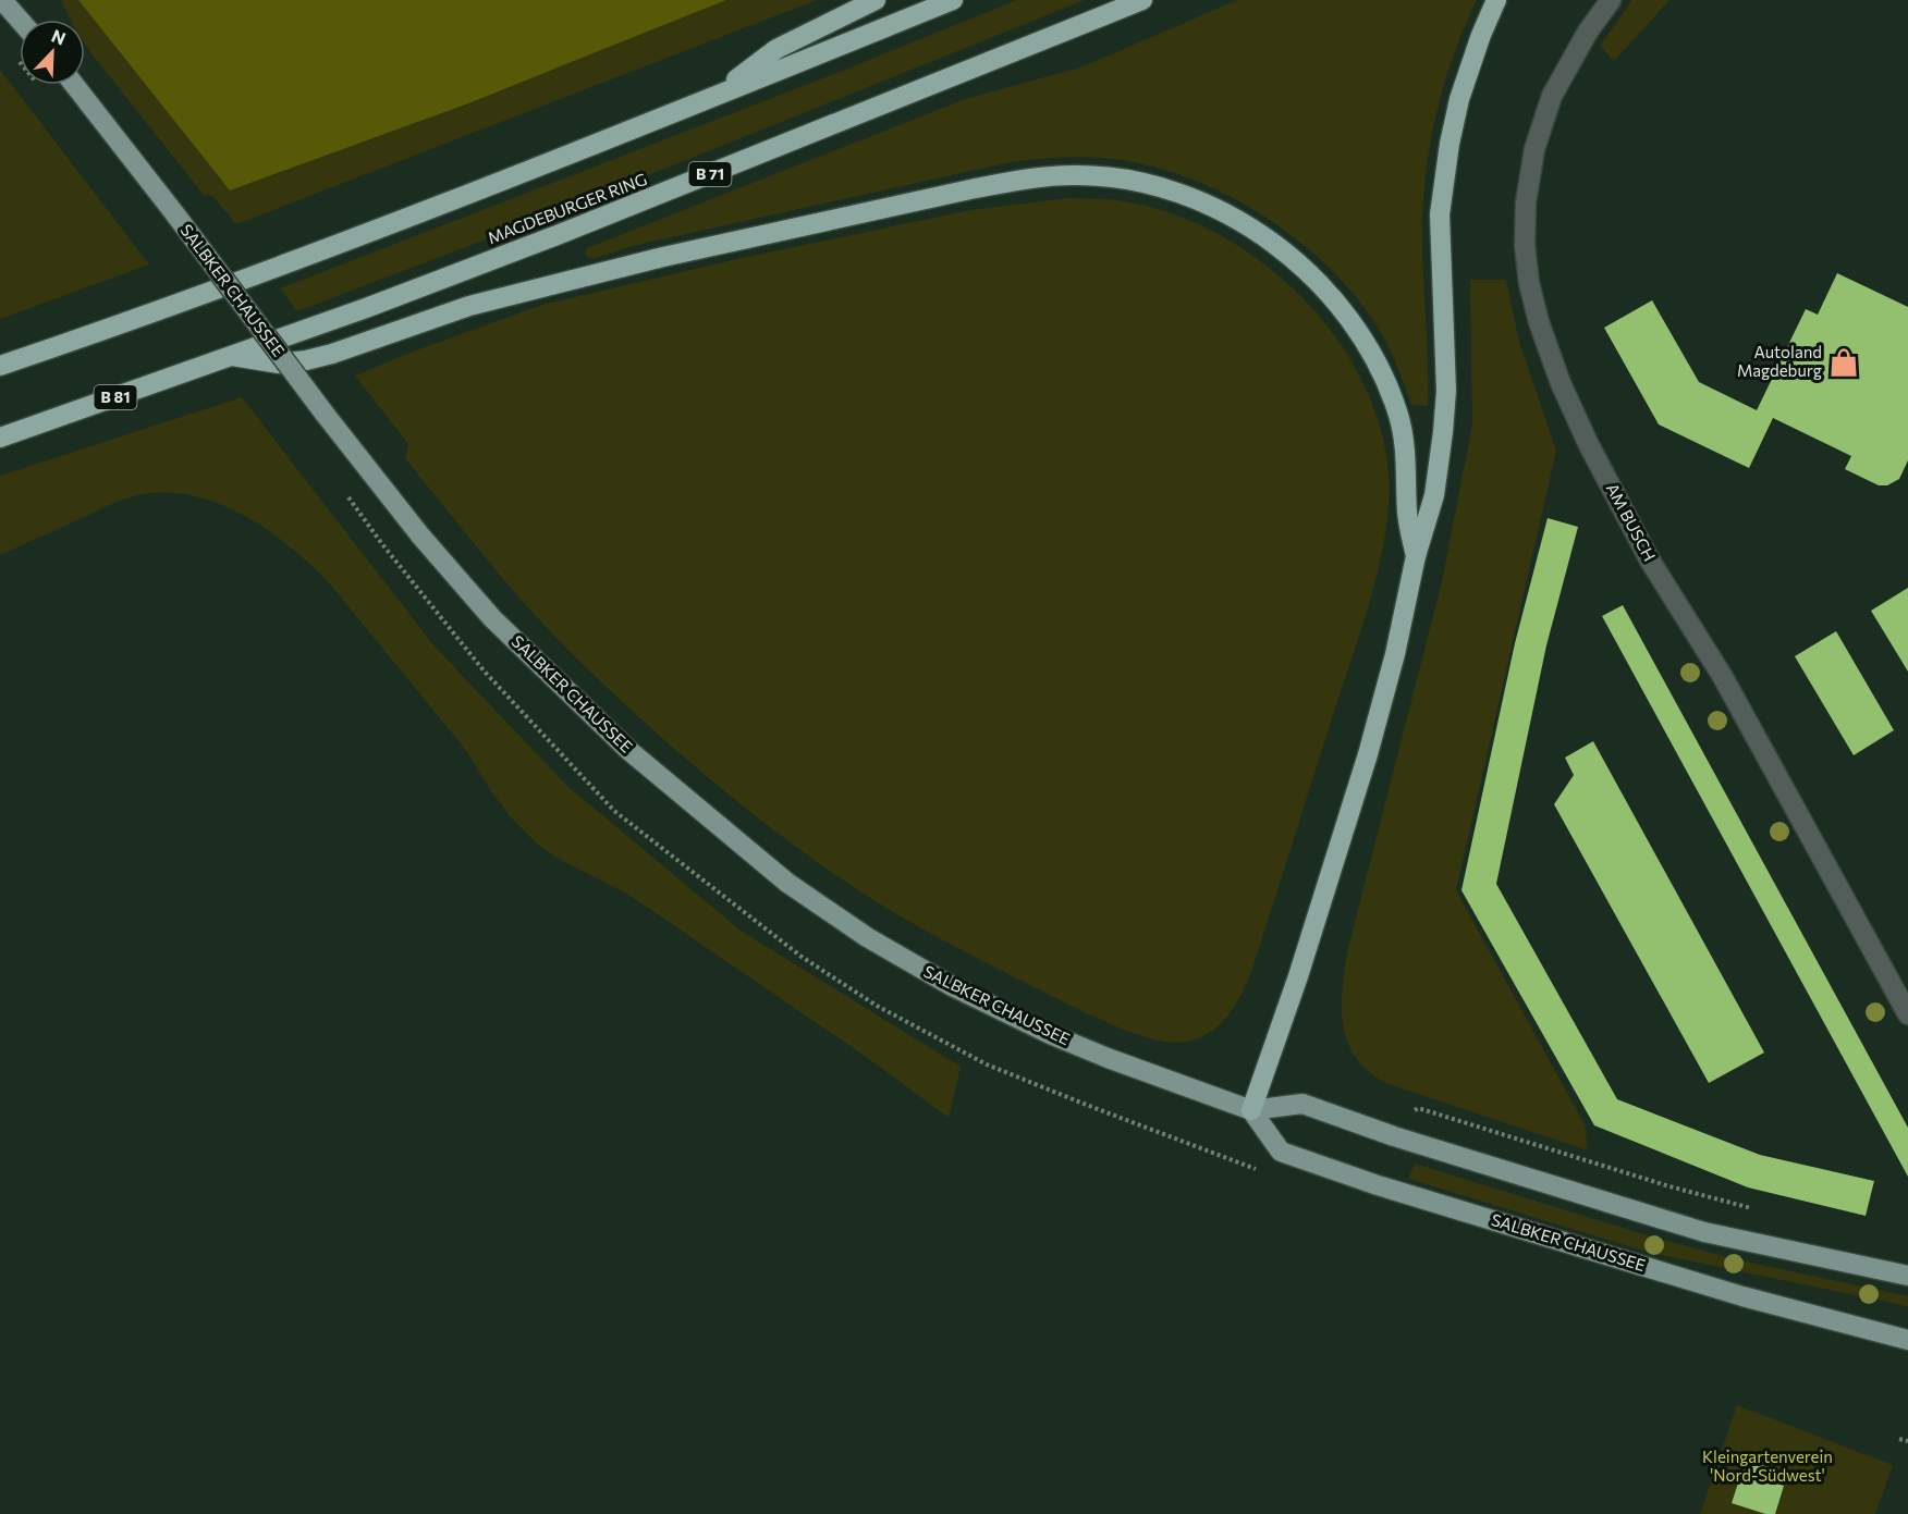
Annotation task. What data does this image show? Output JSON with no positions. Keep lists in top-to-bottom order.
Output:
{
  "streets": {
    "highway": ["B 71", "MAGDEBURGER RING", "B 81"],
    "main road": ["SALBKER CHAUSSEE"],
    "street": ["AM BUSCH"]
  },
  "parks": ["Kleingartenverein 'Nord-Südwest'"],
  "places": {
    "shop": ["Autoland Magdeburg"]
  },
  "north": "top right"
}
